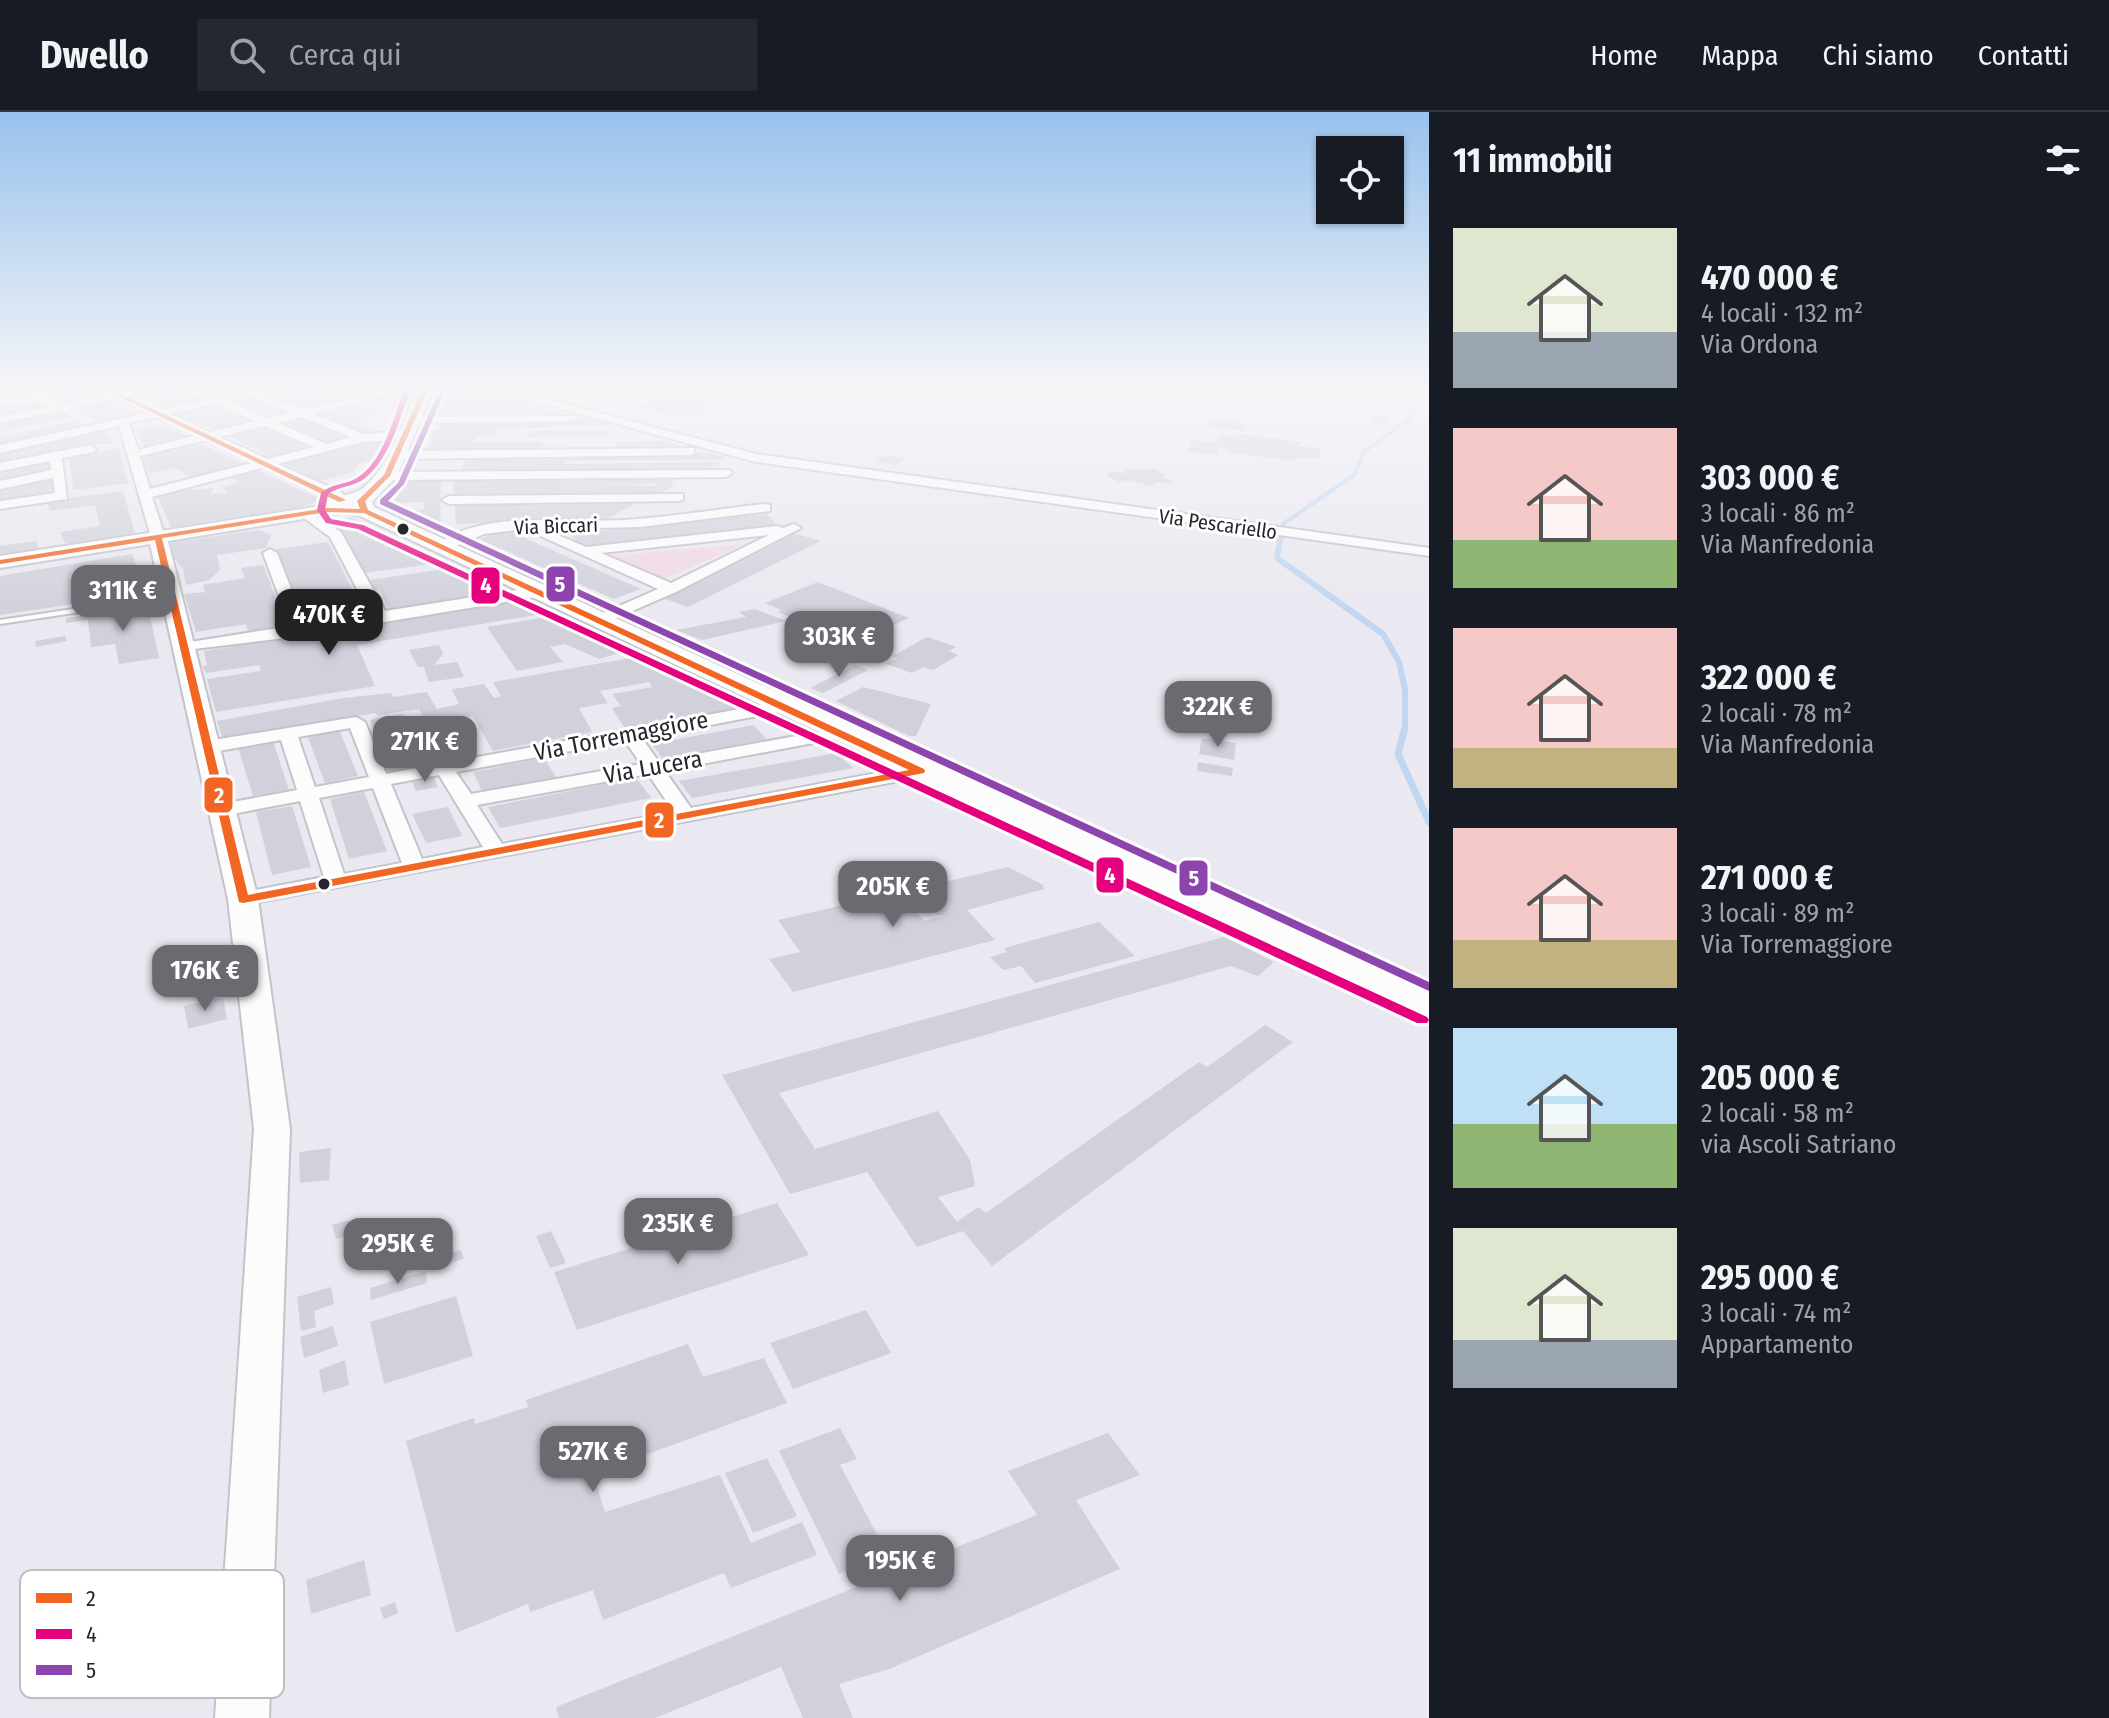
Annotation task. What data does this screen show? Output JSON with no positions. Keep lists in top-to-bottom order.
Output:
{
  "streets": {
    "street": [
      "Via Pescariello",
      "Via Biccari",
      "Via Torremaggiore",
      "Via Lucera"
    ]
  },
  "lines": ["transit line 2", "transit line 4", "transit line 5"],
  "legend": ["2", "4", "5"],
  "page": {
    "header": "Dwello",
    "search": "Cerca qui",
    "nav": [
      "Home",
      "Mappa",
      "Chi siamo",
      "Contatti"
    ],
    "heading": "11 immobili",
    "list": [
      {
        "name": "470 000 €",
        "note": "4 locali · 132 m² · Via Ordona"
      },
      {
        "name": "303 000 €",
        "note": "3 locali · 86 m² · Via Manfredonia"
      },
      {
        "name": "322 000 €",
        "note": "2 locali · 78 m² · Via Manfredonia"
      },
      {
        "name": "271 000 €",
        "note": "3 locali · 89 m² · Via Torremaggiore"
      },
      {
        "name": "205 000 €",
        "note": "2 locali · 58 m² · via Ascoli Satriano"
      },
      {
        "name": "295 000 €",
        "note": "3 locali · 74 m² · Appartamento"
      }
    ],
    "price": [
      "311K €",
      "470K €",
      "303K €",
      "322K €",
      "271K €",
      "205K €",
      "176K €",
      "235K €",
      "295K €",
      "527K €",
      "195K €"
    ]
  }
}
